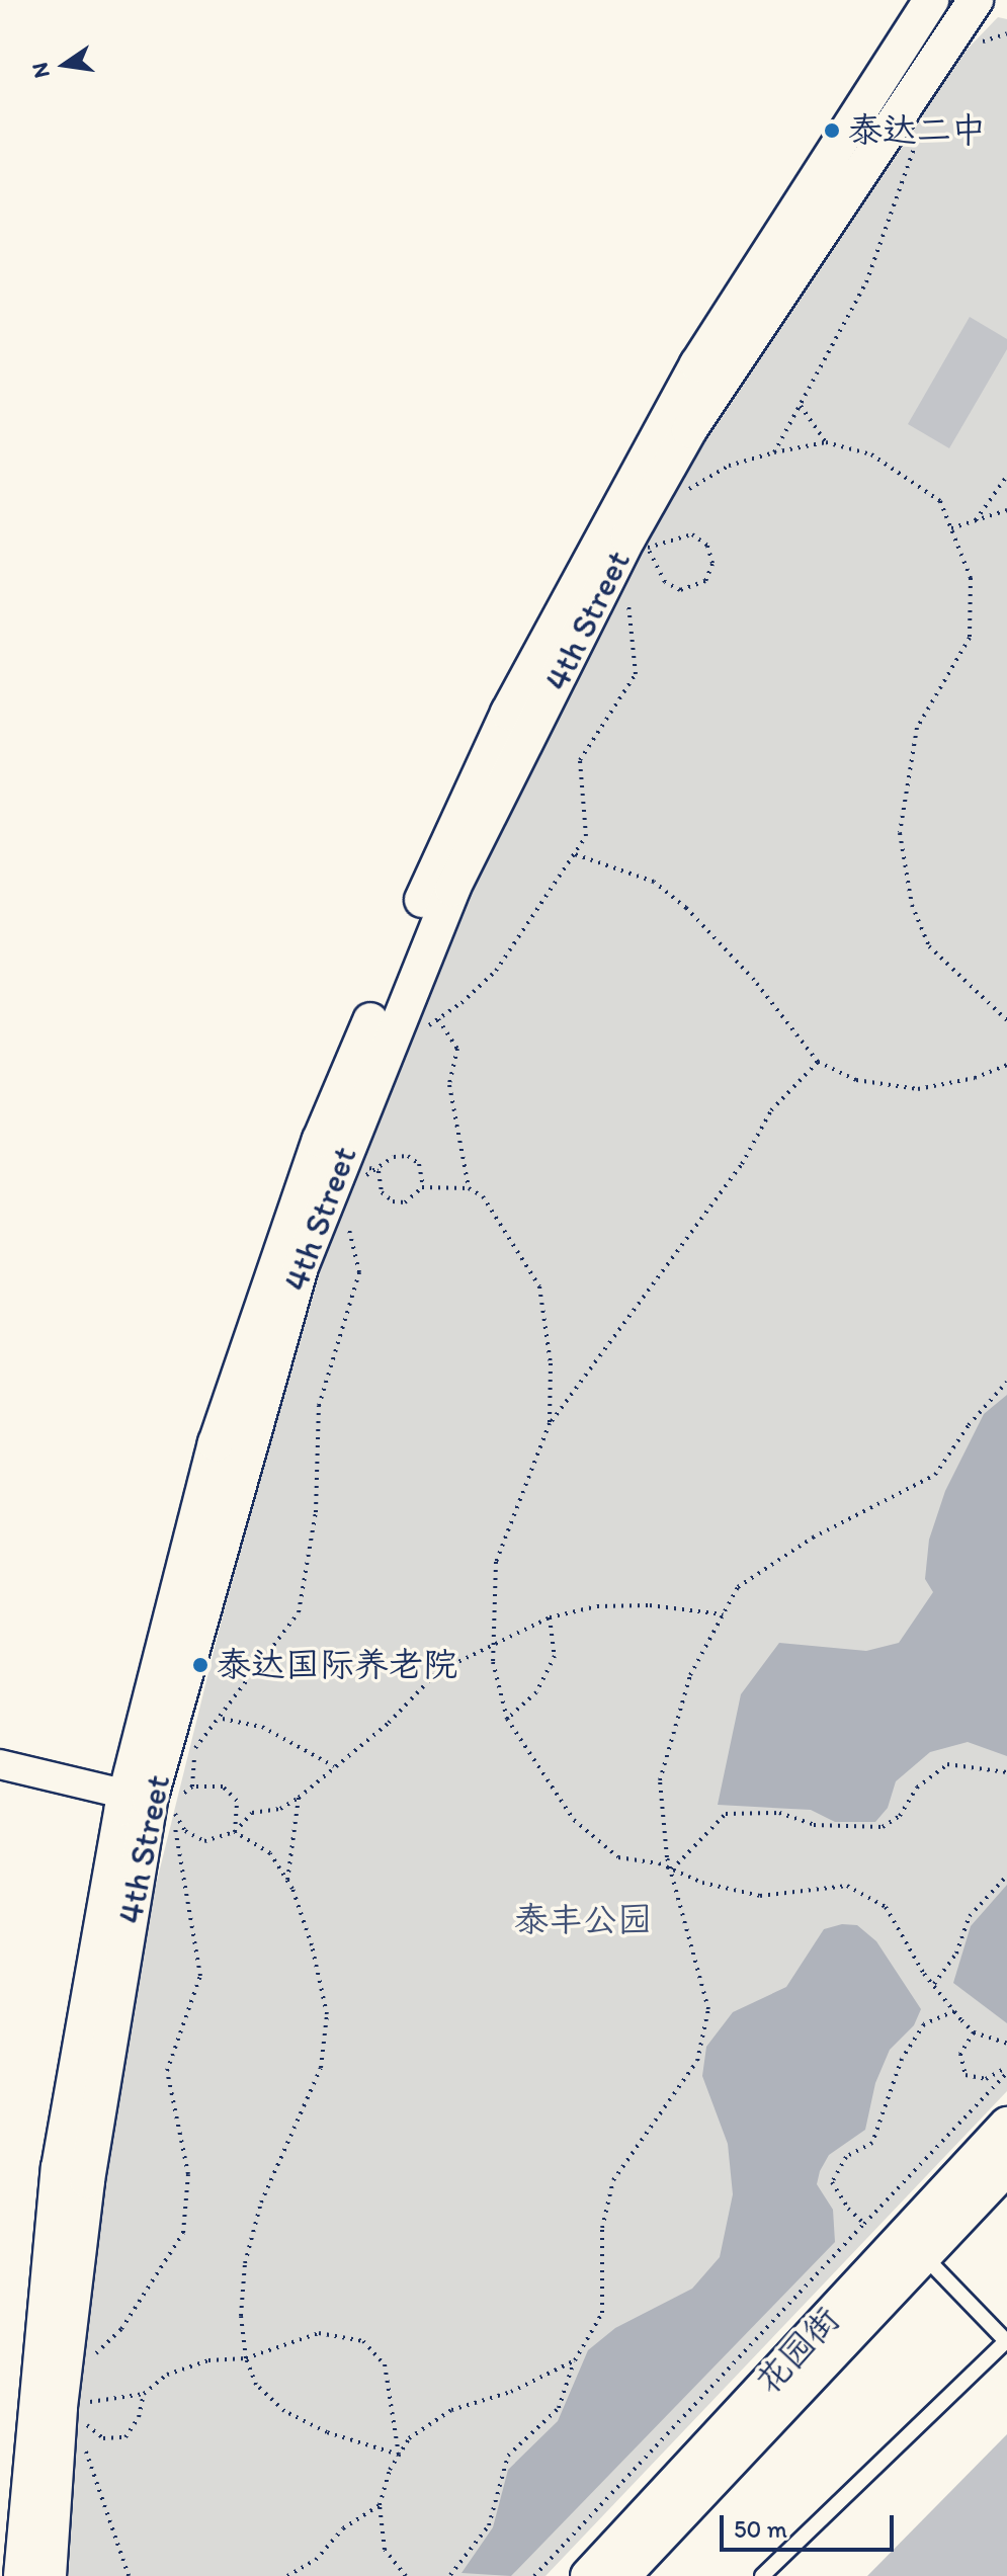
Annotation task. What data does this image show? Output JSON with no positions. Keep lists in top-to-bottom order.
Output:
{
  "streets": {
    "street": ["4th Street", "花园街"]
  },
  "parks": ["泰丰公园"],
  "places": ["泰达二中", "泰达国际养老院"],
  "scale_bar": "50 m",
  "north": "left"
}
